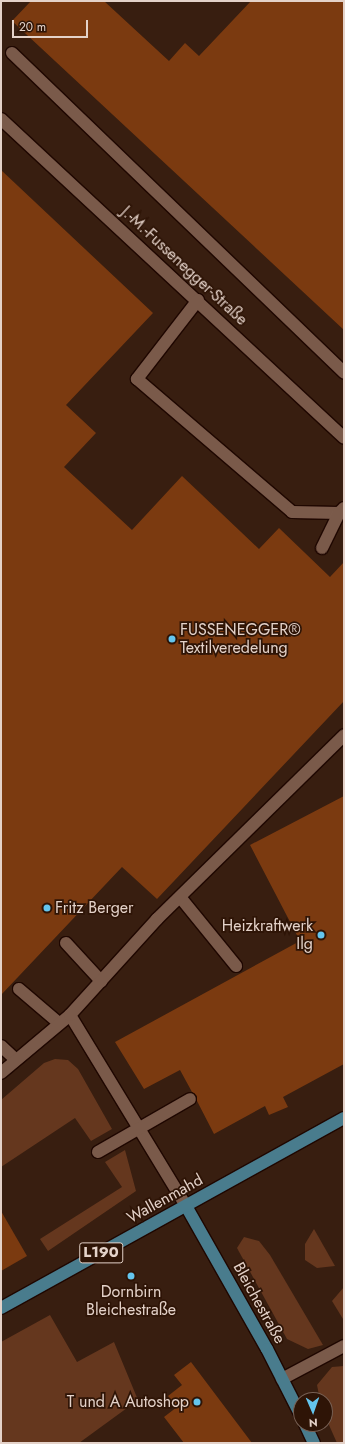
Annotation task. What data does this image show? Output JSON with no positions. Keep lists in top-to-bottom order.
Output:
{
  "streets": {
    "main road": ["Wallenmahd", "L190", "Bleichestraße"],
    "street": ["J.-M.-Fussenegger-Straße"]
  },
  "crossings": [
    ["Wallenmahd", "Bleichestraße"]
  ],
  "places": [
    "FUSSENEGGER® Textilveredelung",
    "Fritz Berger",
    "Heizkraftwerk Ilg",
    "Dornbirn Bleichestraße",
    "T und A Autoshop"
  ],
  "scale_bar": "20 m",
  "north": "bottom"
}
